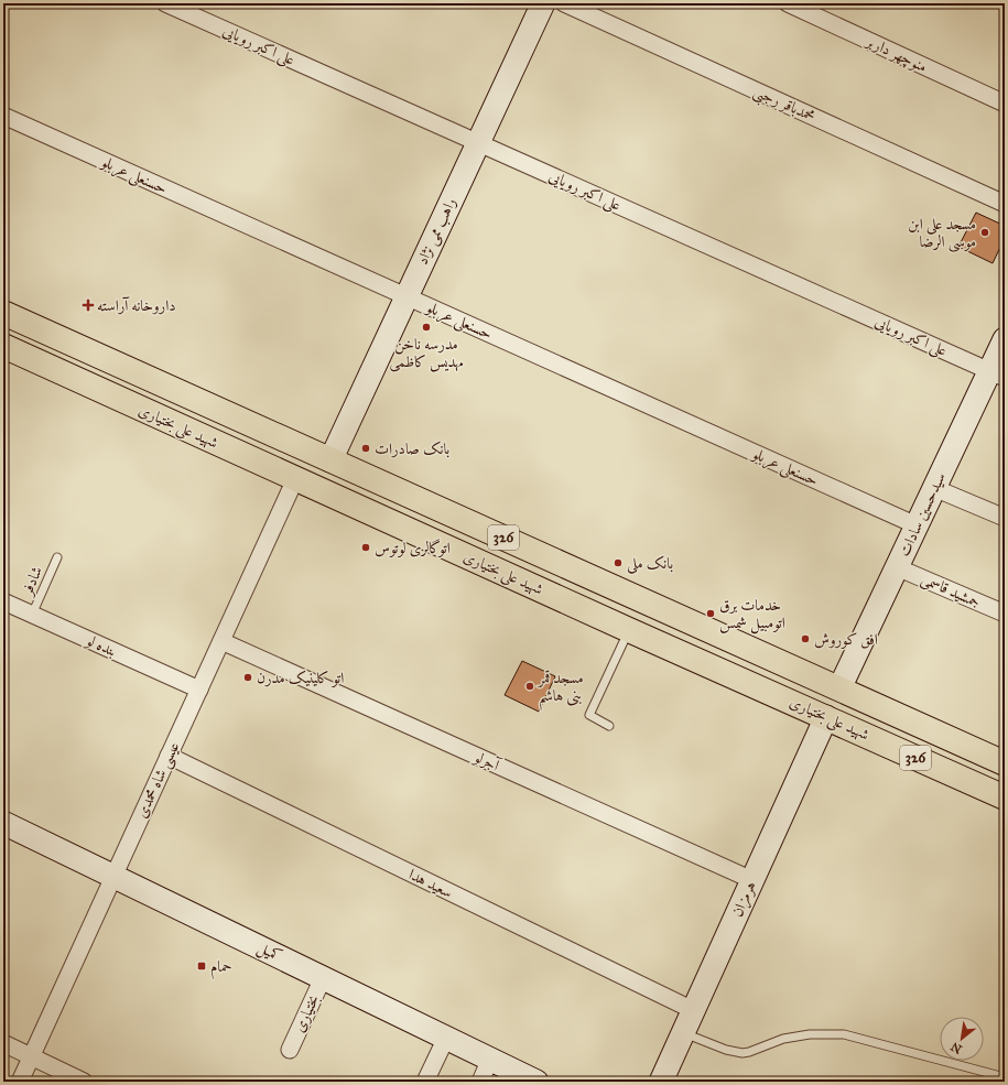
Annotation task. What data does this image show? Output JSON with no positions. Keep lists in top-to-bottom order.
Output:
{
  "streets": {
    "main road": [
      "راهب ممی نژاد",
      "شهید علی بختیاری",
      "سیدحسین سادات",
      "326",
      "هرمزان",
      "کمیل"
    ],
    "street": [
      "علی اکبر رویایی",
      "منوچهر داربر",
      "محمدباقر رجبی",
      "حسنعلی عربلو",
      "جمشید قاسمی",
      "بنده لو",
      "آجرلو",
      "عیسی شاه محمدی",
      "سعید هدا",
      "بختیاری"
    ],
    "lane": ["شادفر"]
  },
  "crossings": [
    ["علی اکبر رویایی", "راهب ممی نژاد"],
    ["علی اکبر رویایی", "سیدحسین سادات"],
    ["حسنعلی عربلو", "راهب ممی نژاد"],
    ["حسنعلی عربلو", "سیدحسین سادات"],
    ["راهب ممی نژاد", "شهید علی بختیاری"],
    ["شهید علی بختیاری", "سیدحسین سادات"],
    ["شهید علی بختیاری", "عیسی شاه محمدی"],
    ["شهید علی بختیاری", "هرمزان"],
    ["سیدحسین سادات", "جمشید قاسمی"],
    ["شادفر", "بنده لو"],
    ["بنده لو", "عیسی شاه محمدی"],
    ["آجرلو", "عیسی شاه محمدی"],
    ["آجرلو", "هرمزان"],
    ["عیسی شاه محمدی", "سعید هدا"],
    ["عیسی شاه محمدی", "کمیل"],
    ["سعید هدا", "هرمزان"],
    ["کمیل", "بختیاری"]
  ],
  "places": {
    "other": [
      "مسجد علی ابن موسی الرضا",
      "مدرسه ناخن مهدیس کاظمی",
      "بانک صادرات",
      "اتوگالری لوتوس",
      "بانک ملی",
      "خدمات برق اتومبیل شمس",
      "افق کوروش",
      "اتو کلینیک مدرن",
      "مسجد قمر بنی هاشم"
    ],
    "health": ["داروخانه آراسته"],
    "transit": ["حمام"]
  },
  "north": "bottom left"
}
